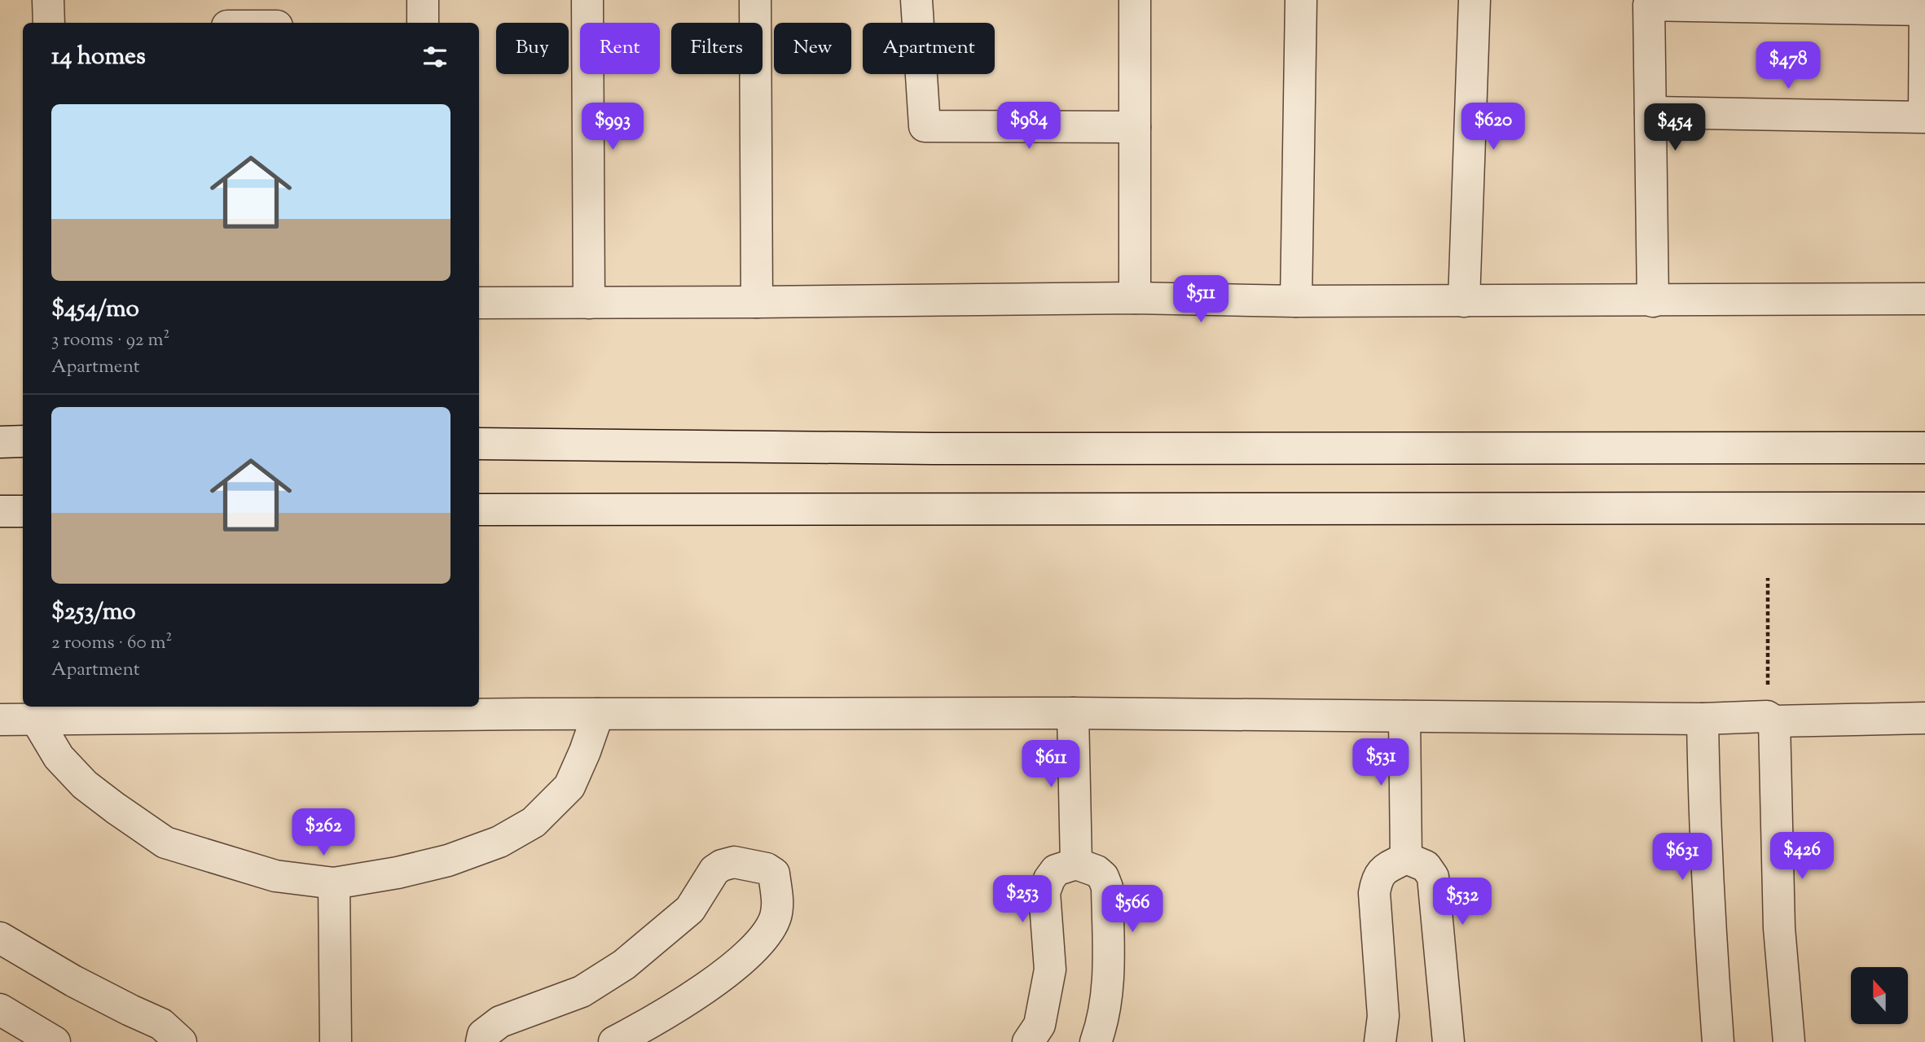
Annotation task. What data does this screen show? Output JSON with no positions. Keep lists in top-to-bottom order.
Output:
{
  "north": "top",
  "page": {
    "chip": [
      "Buy",
      "Rent",
      "Filters",
      "New",
      "Apartment"
    ],
    "heading": "14 homes",
    "price": [
      "$478",
      "$984",
      "$993",
      "$620",
      "$454",
      "$511",
      "$531",
      "$611",
      "$262",
      "$426",
      "$631",
      "$253",
      "$532",
      "$566"
    ],
    "list": [
      {
        "name": "$454/mo",
        "note": "3 rooms · 92 m² · Apartment"
      },
      {
        "name": "$253/mo",
        "note": "2 rooms · 60 m² · Apartment"
      }
    ]
  }
}
